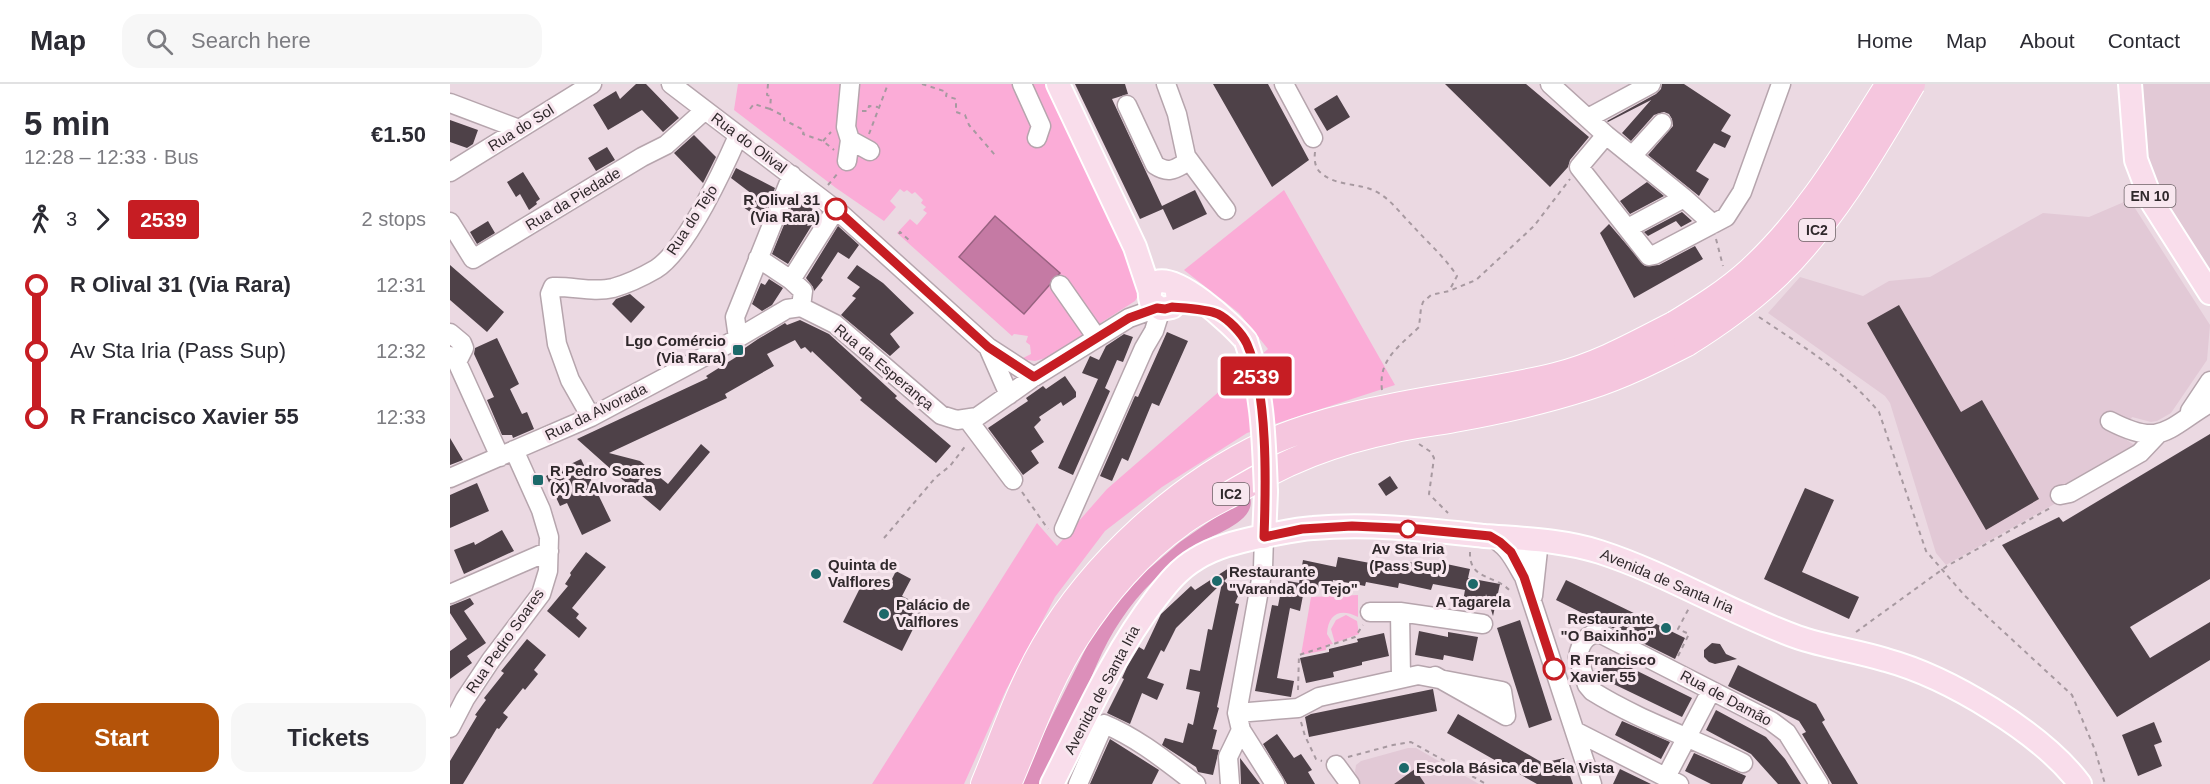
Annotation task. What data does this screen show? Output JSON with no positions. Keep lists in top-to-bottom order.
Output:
{
  "streets": {
    "highway": ["IC2"],
    "main road": ["EN 10", "Avenida de Santa Iria"],
    "street": [
      "Rua do Sol",
      "Rua do Olival",
      "Rua da Piedade",
      "Rua do Tejo",
      "Rua da Esperança",
      "Rua da Alvorada",
      "Rua Pedro Soares",
      "Rua de Damão"
    ]
  },
  "crossings": [
    ["Rua do Olival", "Rua da Piedade"],
    ["Rua do Olival", "Rua do Tejo"],
    ["Rua do Tejo", "Rua da Alvorada"],
    ["Rua da Esperança", "Rua da Alvorada"],
    ["Rua da Alvorada", "Rua Pedro Soares"]
  ],
  "places": {
    "other": [
      "R Olival 31 (Via Rara)",
      "Av Sta Iria (Pass Sup)",
      "Quinta de Valflores",
      "Restaurante \"Varanda do Tejo\"",
      "A Tagarela",
      "Palácio de Valflores",
      "Restaurante \"O Baixinho\"",
      "R Francisco Xavier 55",
      "Escola Básica de Bela Vista"
    ],
    "transit": ["Lgo Comércio (Via Rara)", "R Pedro Soares (X) R Alvorada"]
  },
  "lines": ["bus line 2539"],
  "page": {
    "header": "Map",
    "search": "Search here",
    "nav": [
      "Home",
      "Map",
      "About",
      "Contact"
    ],
    "heading": ["5 min", "12:28 – 12:33 · Bus", "€1.50"],
    "on_map": "2539",
    "legs": ["3", "2539", "2 stops"],
    "list": [
      {
        "name": "R Olival 31 (Via Rara)",
        "value": "12:31"
      },
      {
        "name": "Av Sta Iria (Pass Sup)",
        "value": "12:32"
      },
      {
        "name": "R Francisco Xavier 55",
        "value": "12:33"
      }
    ],
    "buttons": ["Start", "Tickets"]
  }
}
